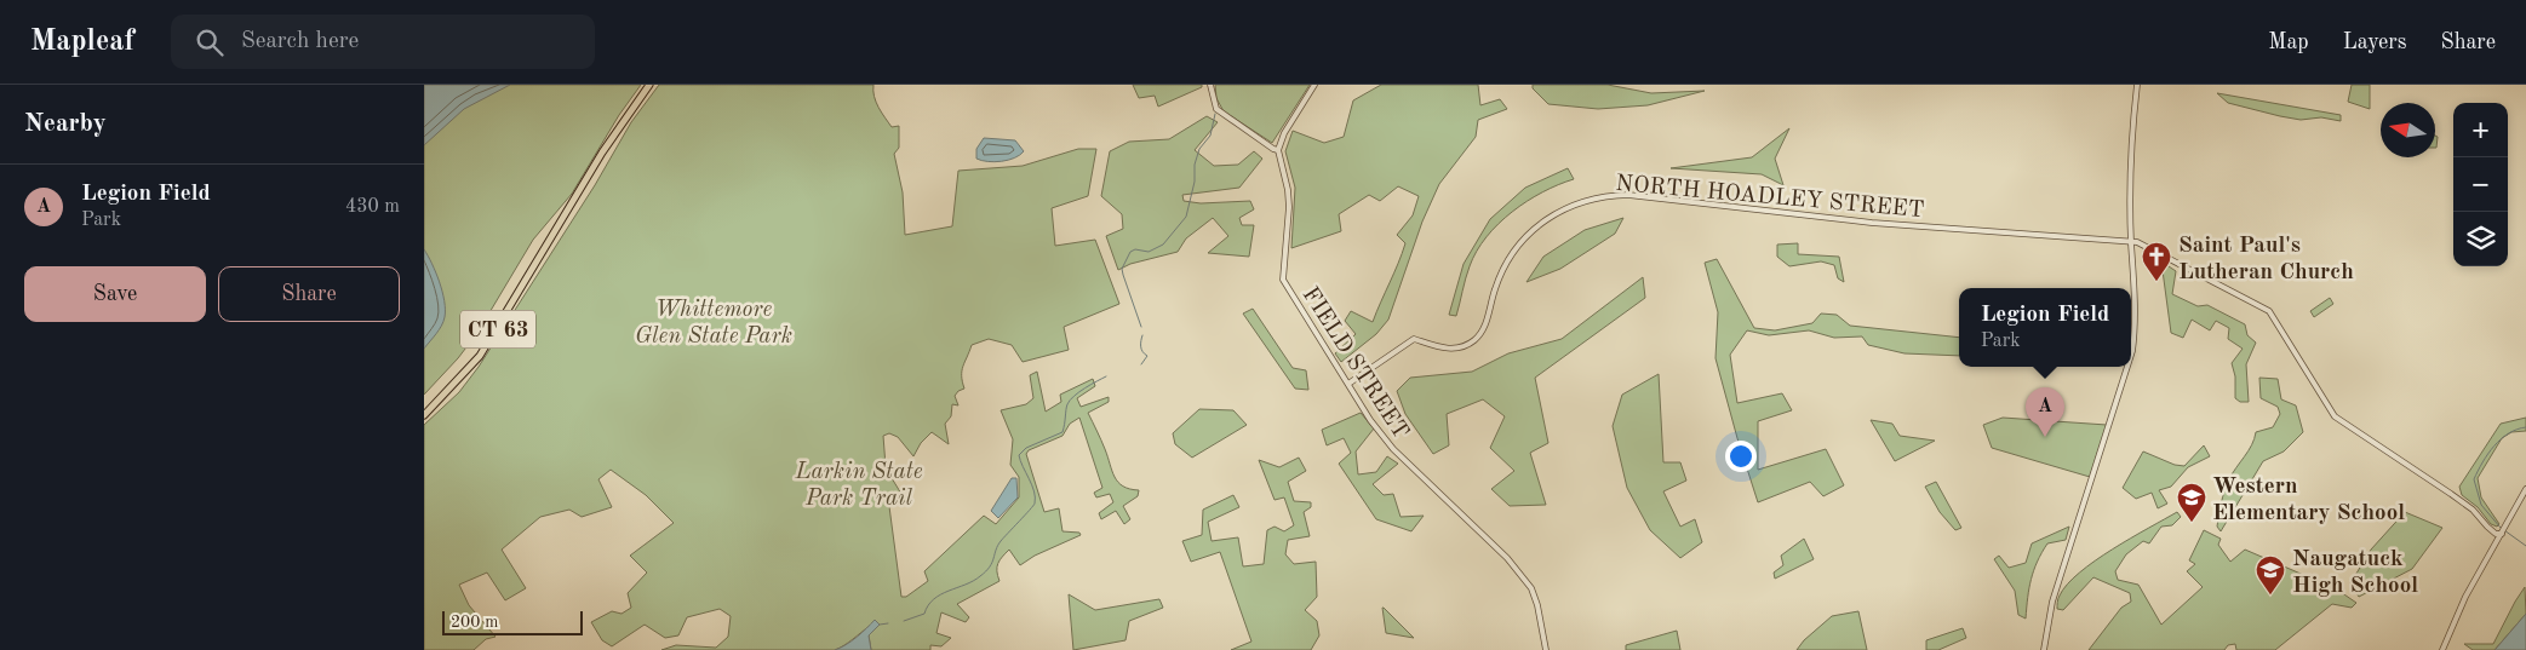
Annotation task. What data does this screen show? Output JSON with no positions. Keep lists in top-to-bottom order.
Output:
{
  "streets": {
    "main road": ["CT 63"],
    "street": ["NORTH HOADLEY STREET", "FIELD STREET"]
  },
  "crossings": [
    ["NORTH HOADLEY STREET", "FIELD STREET"]
  ],
  "parks": ["Whittemore Glen State Park", "Larkin State Park Trail"],
  "places": {
    "church": ["Saint Paul's Lutheran Church"],
    "school or university": ["Western Elementary School", "Naugatuck High School"]
  },
  "scale_bar": "200 m",
  "north": "left",
  "page": {
    "header": "Mapleaf",
    "search": "Search here",
    "nav": ["Map", "Layers", "Share"],
    "heading": "Nearby",
    "map_buttons": ["+", "−"],
    "list": [
      {
        "mark": "A",
        "name": "Legion Field",
        "note": "Park",
        "value": "430 m"
      }
    ],
    "buttons": ["Save", "Share"],
    "popup": ["Legion Field", "Park"],
    "pins": "A",
    "scale": "200 m"
  }
}
